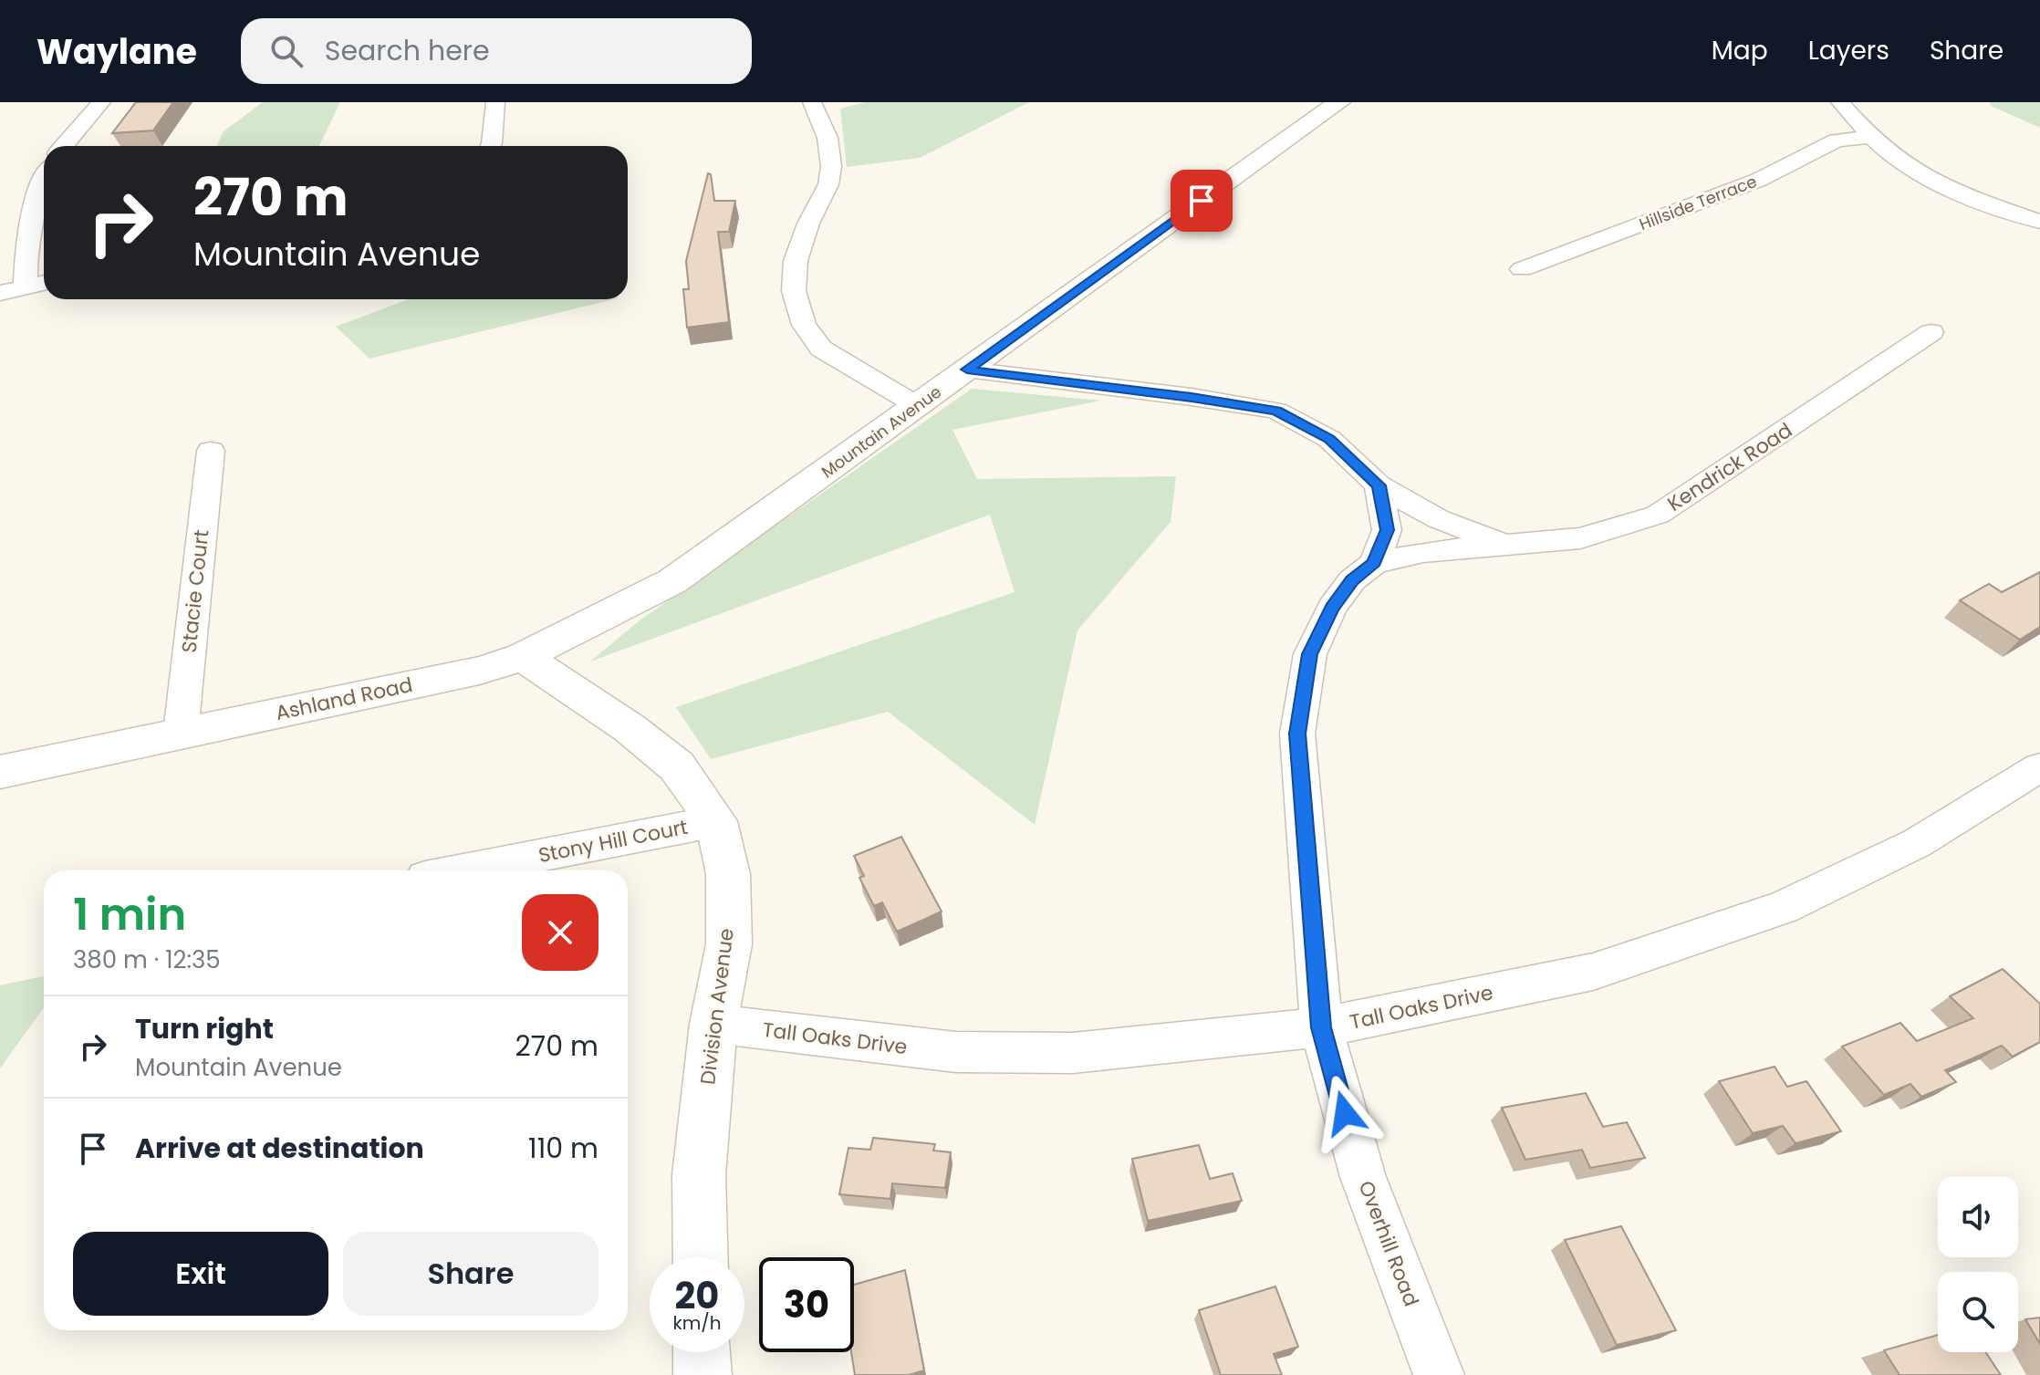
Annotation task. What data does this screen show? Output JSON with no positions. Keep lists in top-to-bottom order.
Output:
{
  "streets": {
    "main road": ["Mountain Avenue", "Ashland Road", "Division Avenue"],
    "street": [
      "Hillside Terrace",
      "Kendrick Road",
      "Stacie Court",
      "Stony Hill Court",
      "Tall Oaks Drive",
      "Overhill Road"
    ]
  },
  "crossings": [
    ["Mountain Avenue", "Ashland Road"],
    ["Kendrick Road", "Overhill Road"],
    ["Stacie Court", "Ashland Road"],
    ["Ashland Road", "Division Avenue"],
    ["Stony Hill Court", "Division Avenue"],
    ["Division Avenue", "Tall Oaks Drive"],
    ["Tall Oaks Drive", "Overhill Road"]
  ],
  "page": {
    "header": "Waylane",
    "search": "Search here",
    "nav": ["Map", "Layers", "Share"],
    "turn": ["270 m", "Mountain Avenue"],
    "heading": ["1 min", "380 m · 12:35"],
    "list": [
      {
        "name": "Turn right",
        "note": "Mountain Avenue",
        "value": "270 m"
      },
      {
        "name": "Arrive at destination",
        "value": "110 m"
      }
    ],
    "buttons": ["Exit", "Share"],
    "speed": "20 km/h",
    "limit": "30"
  }
}
